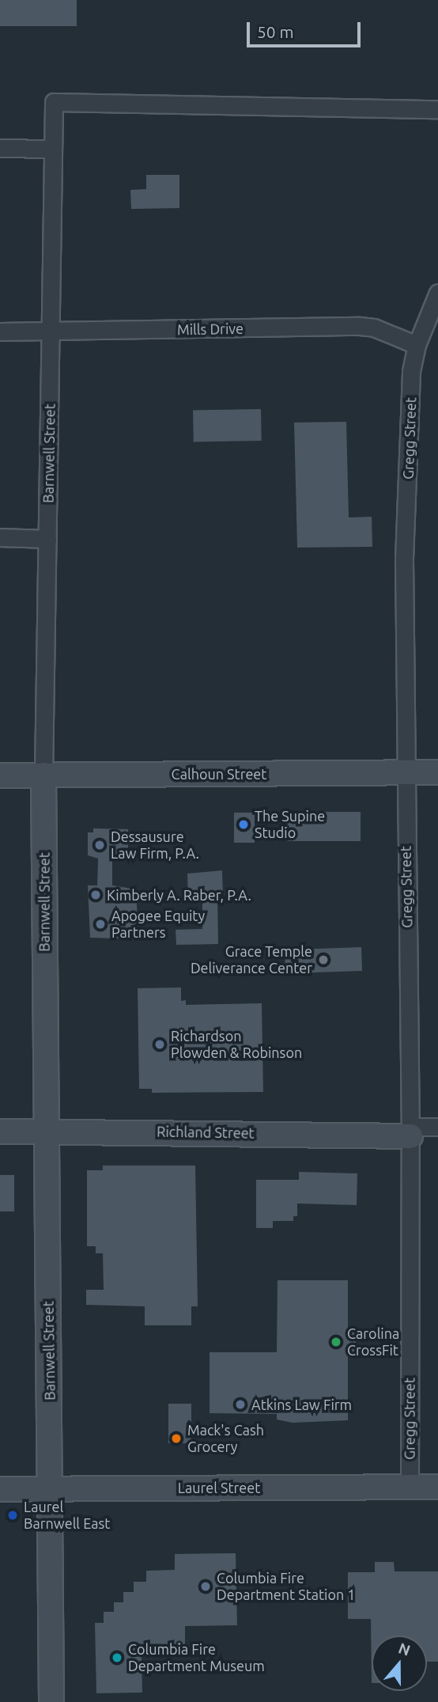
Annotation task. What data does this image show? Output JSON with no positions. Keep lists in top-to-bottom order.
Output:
{
  "streets": {
    "street": [
      "Mills Drive",
      "Gregg Street",
      "Barnwell Street",
      "Calhoun Street",
      "Richland Street",
      "Laurel Street"
    ]
  },
  "crossings": [
    ["Mills Drive", "Gregg Street"],
    ["Mills Drive", "Barnwell Street"],
    ["Gregg Street", "Calhoun Street"],
    ["Gregg Street", "Richland Street"],
    ["Gregg Street", "Laurel Street"],
    ["Barnwell Street", "Calhoun Street"],
    ["Barnwell Street", "Richland Street"],
    ["Barnwell Street", "Laurel Street"]
  ],
  "places": [
    "The Supine Studio",
    "Dessausure Law Firm, P.A.",
    "Kimberly A. Raber, P.A.",
    "Apogee Equity Partners",
    "Grace Temple Deliverance Center",
    "Richardson Plowden & Robinson",
    "Carolina CrossFit",
    "Atkins Law Firm",
    "Mack's Cash Grocery",
    "Laurel Barnwell East",
    "Columbia Fire Department Station 1",
    "Columbia Fire Department Museum"
  ],
  "scale_bar": "50 m",
  "north": "top"
}
